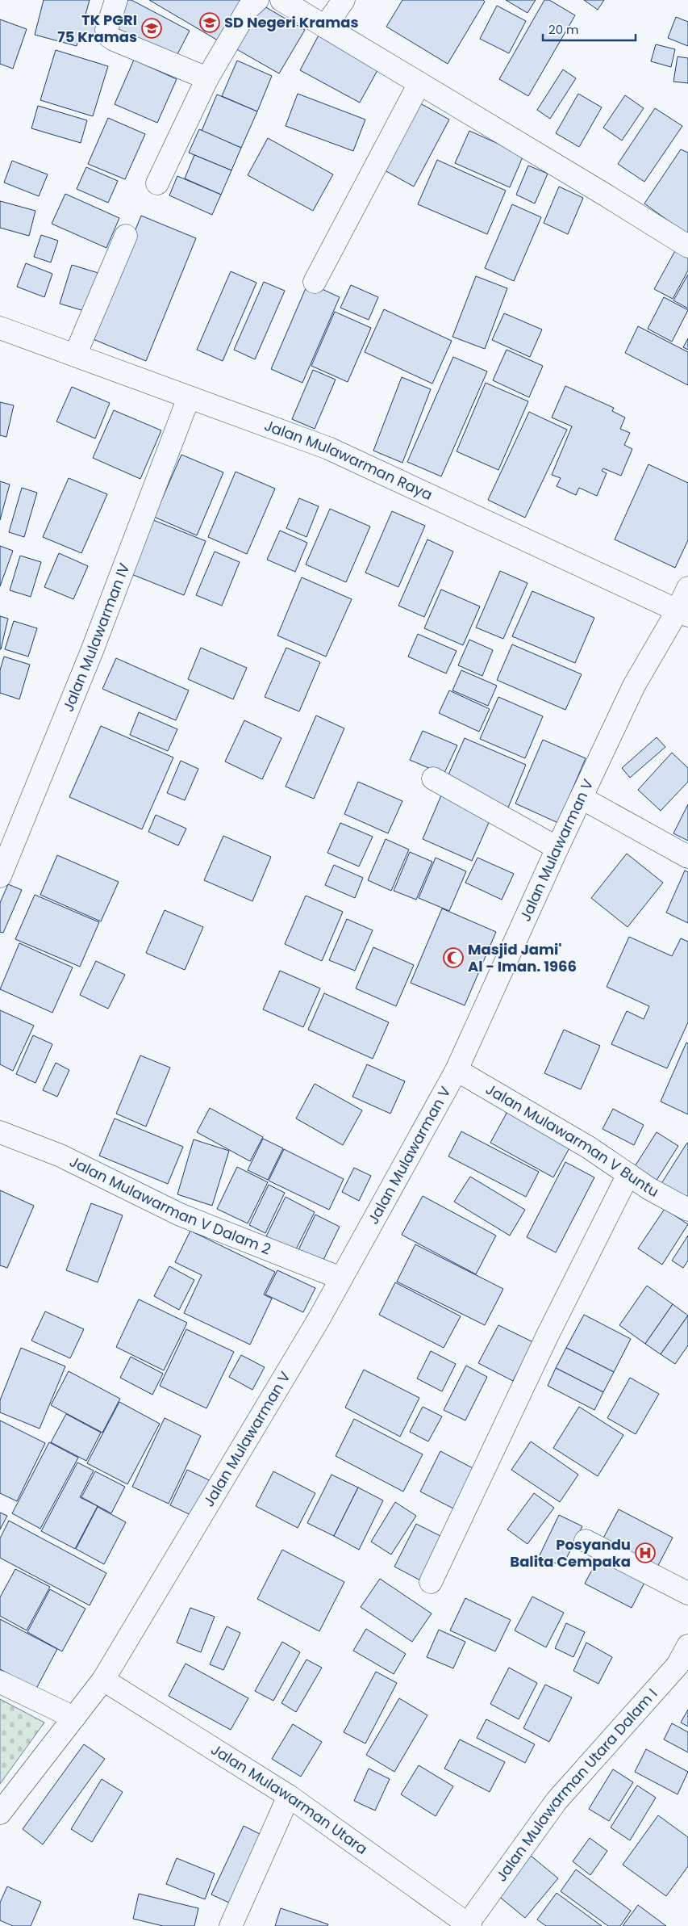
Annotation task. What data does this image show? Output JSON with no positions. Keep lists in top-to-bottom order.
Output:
{
  "streets": {
    "street": [
      "Jalan Mulawarman Raya",
      "Jalan Mulawarman IV",
      "Jalan Mulawarman V",
      "Jalan Mulawarman V Buntu",
      "Jalan Mulawarman V Dalam 2",
      "Jalan Mulawarman Utara Dalam I",
      "Jalan Mulawarman Utara"
    ]
  },
  "crossings": [
    ["Jalan Mulawarman Raya", "Jalan Mulawarman IV"],
    ["Jalan Mulawarman Raya", "Jalan Mulawarman V"],
    ["Jalan Mulawarman V", "Jalan Mulawarman V Buntu"],
    ["Jalan Mulawarman V", "Jalan Mulawarman V Dalam 2"],
    ["Jalan Mulawarman V", "Jalan Mulawarman Utara"],
    ["Jalan Mulawarman Utara Dalam I", "Jalan Mulawarman Utara"]
  ],
  "places": {
    "school or university": ["SD Negeri Kramas", "TK PGRI 75 Kramas"],
    "mosque": ["Masjid Jami' Al - Iman. 1966"],
    "hospital": ["Posyandu Balita Cempaka"]
  },
  "scale_bar": "20 m"
}
